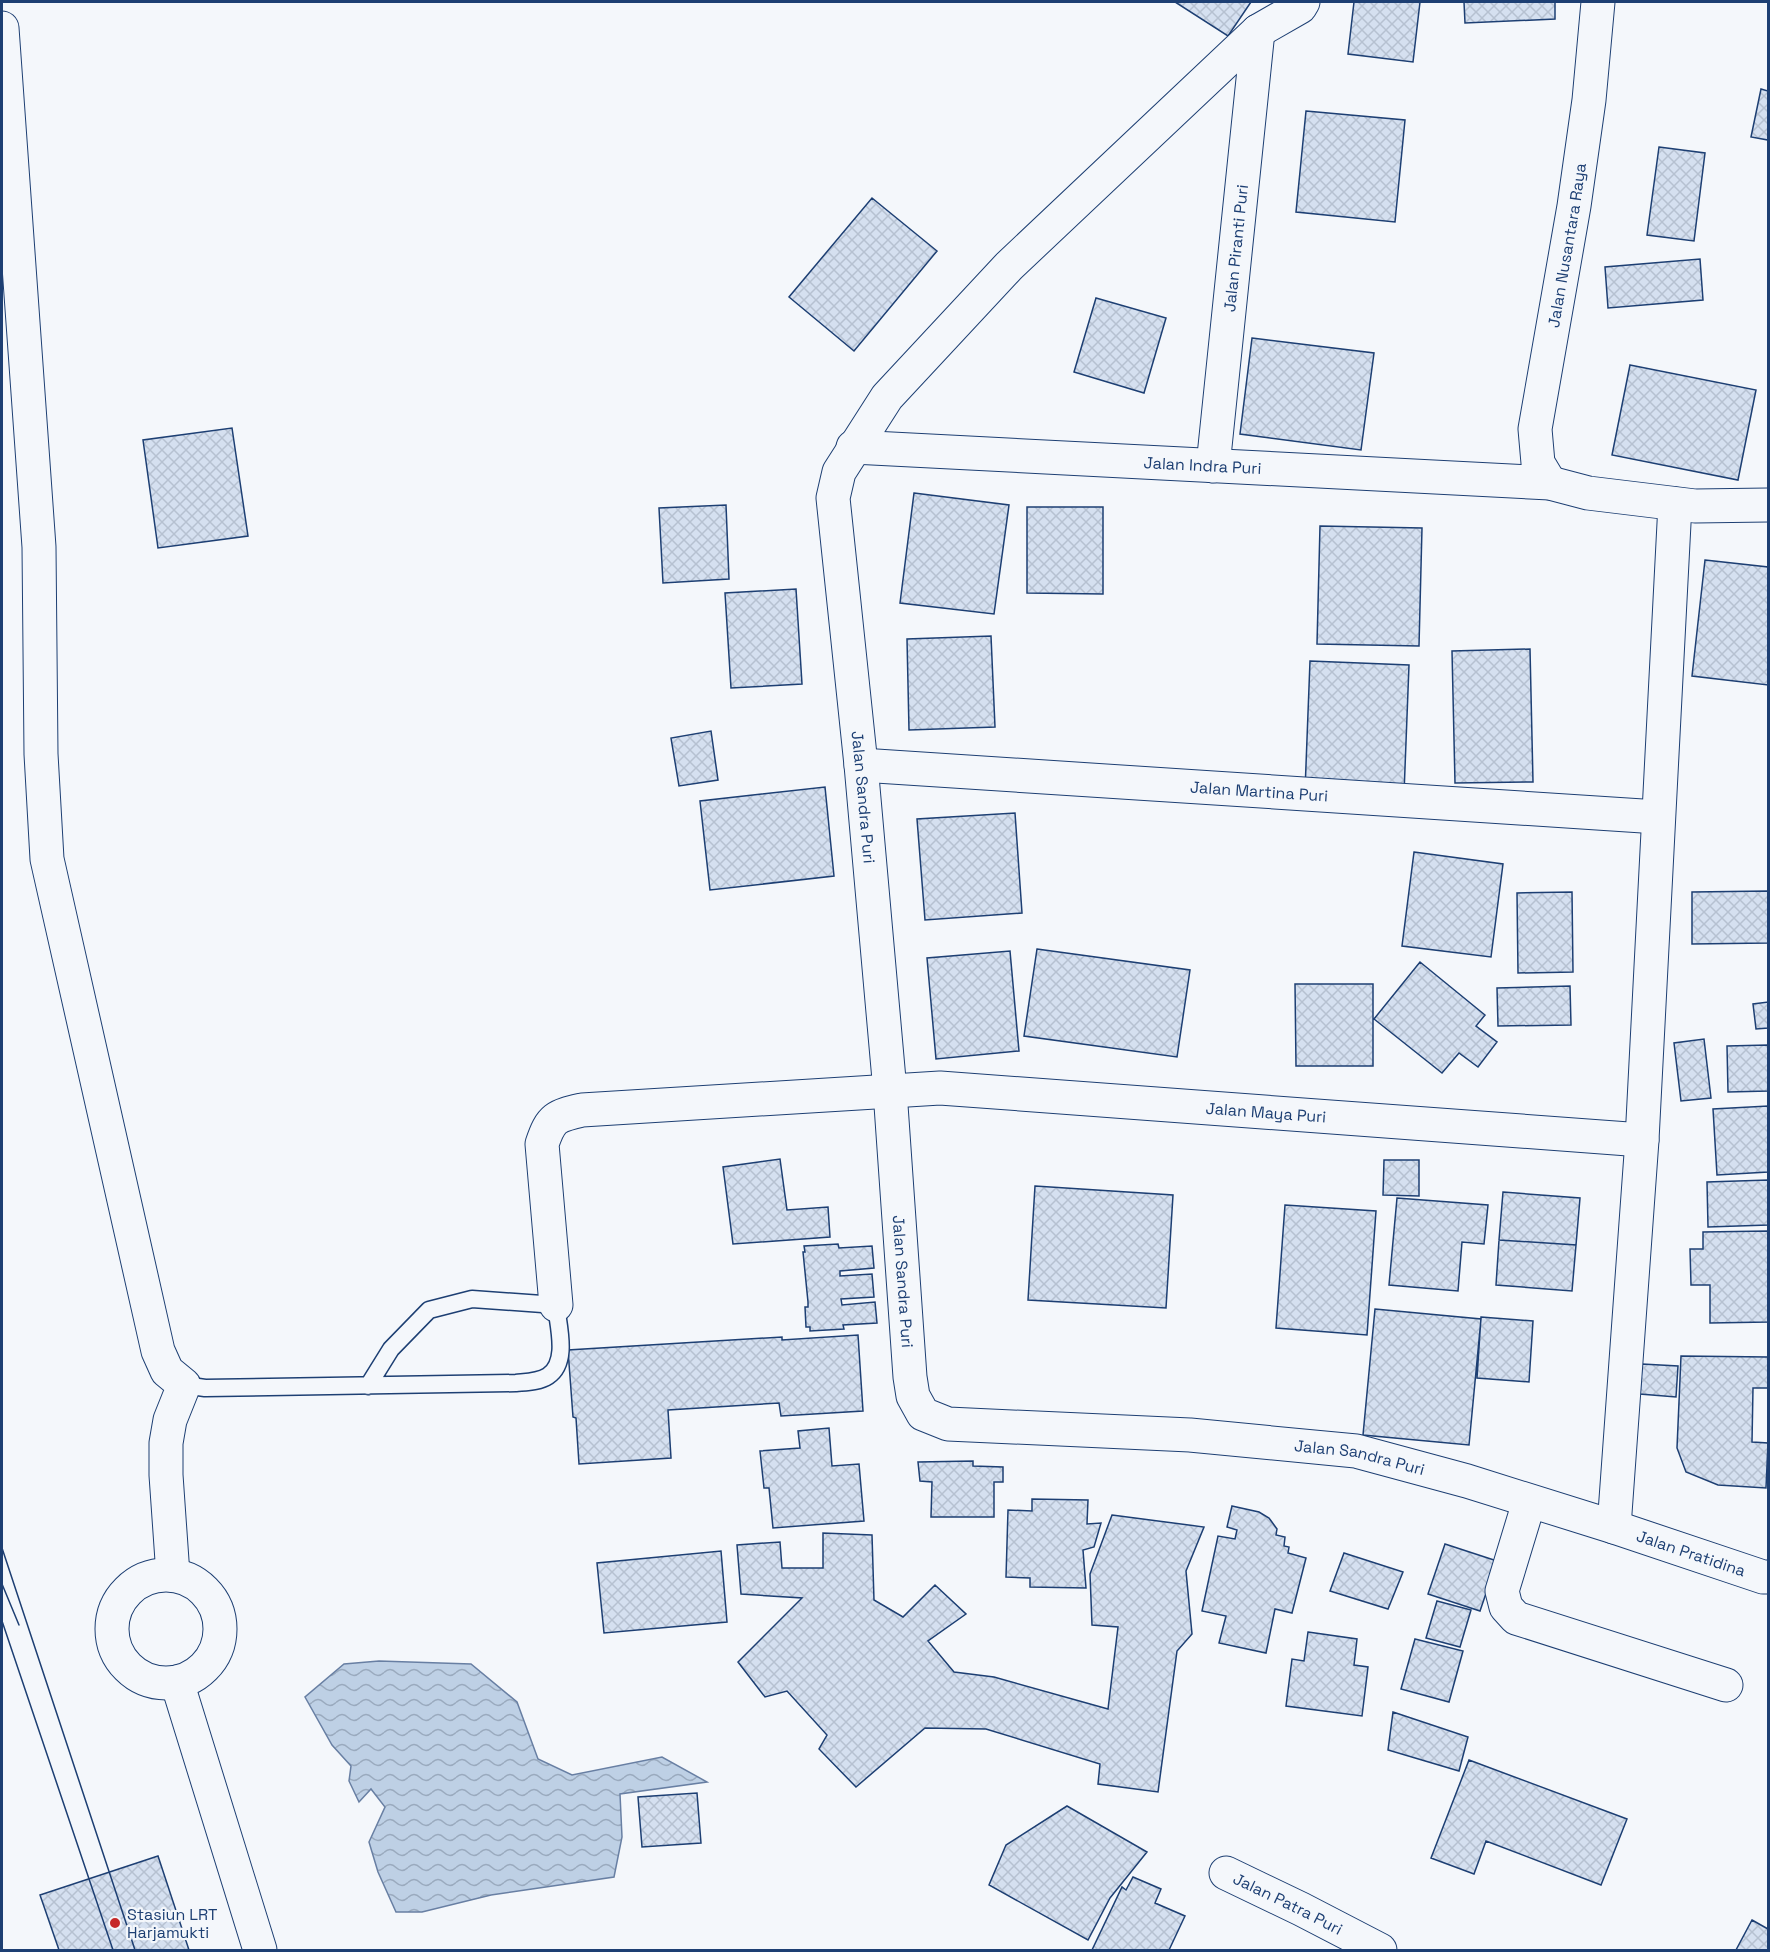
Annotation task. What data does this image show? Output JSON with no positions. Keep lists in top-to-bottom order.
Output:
{
  "streets": {
    "street": [
      "Jalan Nusantara Raya",
      "Jalan Piranti Puri",
      "Jalan Indra Puri",
      "Jalan Martina Puri",
      "Jalan Sandra Puri",
      "Jalan Maya Puri",
      "Jalan Pratidina",
      "Jalan Patra Puri"
    ]
  },
  "crossings": [
    ["Jalan Nusantara Raya", "Jalan Indra Puri"],
    ["Jalan Piranti Puri", "Jalan Indra Puri"],
    ["Jalan Piranti Puri", "Jalan Sandra Puri"],
    ["Jalan Indra Puri", "Jalan Sandra Puri"],
    ["Jalan Martina Puri", "Jalan Sandra Puri"],
    ["Jalan Sandra Puri", "Jalan Maya Puri"],
    ["Jalan Sandra Puri", "Jalan Pratidina"]
  ],
  "places": ["Stasiun LRT Harjamukti"]
}
